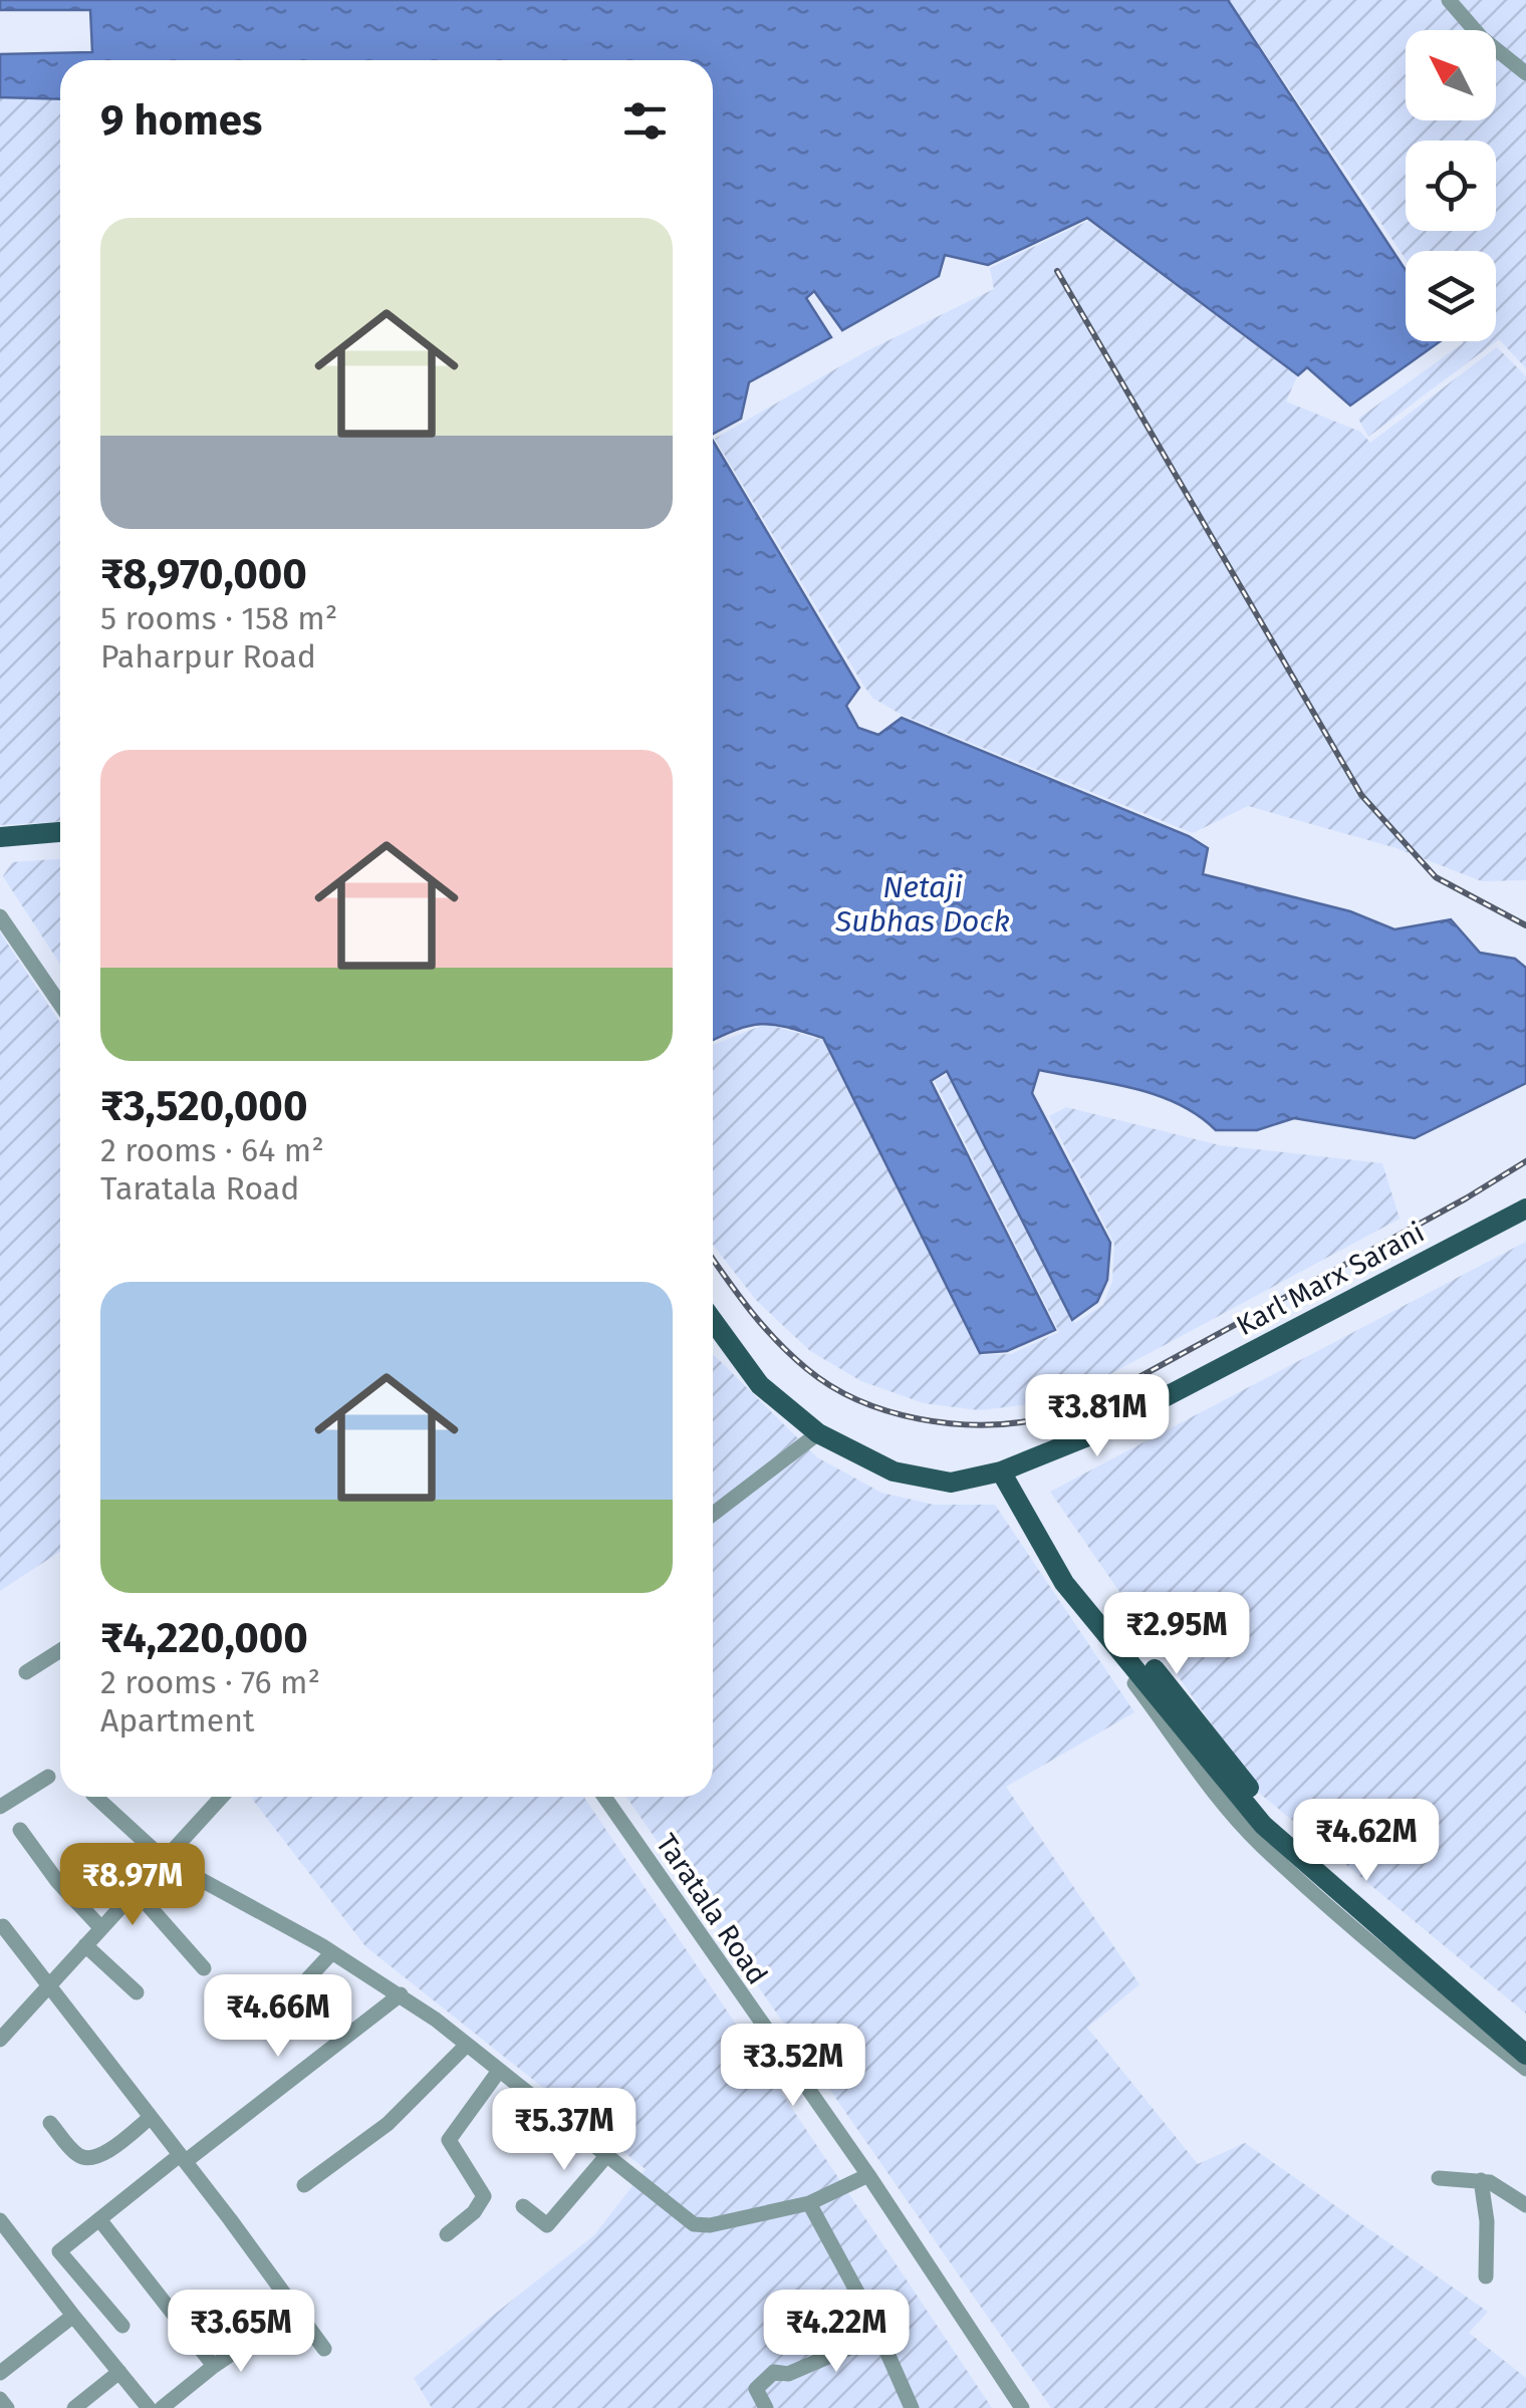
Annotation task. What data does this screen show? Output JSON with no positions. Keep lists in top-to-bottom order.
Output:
{
  "streets": {
    "main road": ["Karl Marx Sarani"],
    "street": ["Taratala Road"]
  },
  "water": ["Netaji Subhas Dock"],
  "north": "top left",
  "page": {
    "heading": "9 homes",
    "list": [
      {
        "name": "₹8,970,000",
        "note": "5 rooms · 158 m² · Paharpur Road"
      },
      {
        "name": "₹3,520,000",
        "note": "2 rooms · 64 m² · Taratala Road"
      },
      {
        "name": "₹4,220,000",
        "note": "2 rooms · 76 m² · Apartment"
      }
    ],
    "price": [
      "₹3.81M",
      "₹2.95M",
      "₹4.62M",
      "₹8.97M",
      "₹4.66M",
      "₹3.52M",
      "₹5.37M",
      "₹3.65M",
      "₹4.22M"
    ]
  }
}
